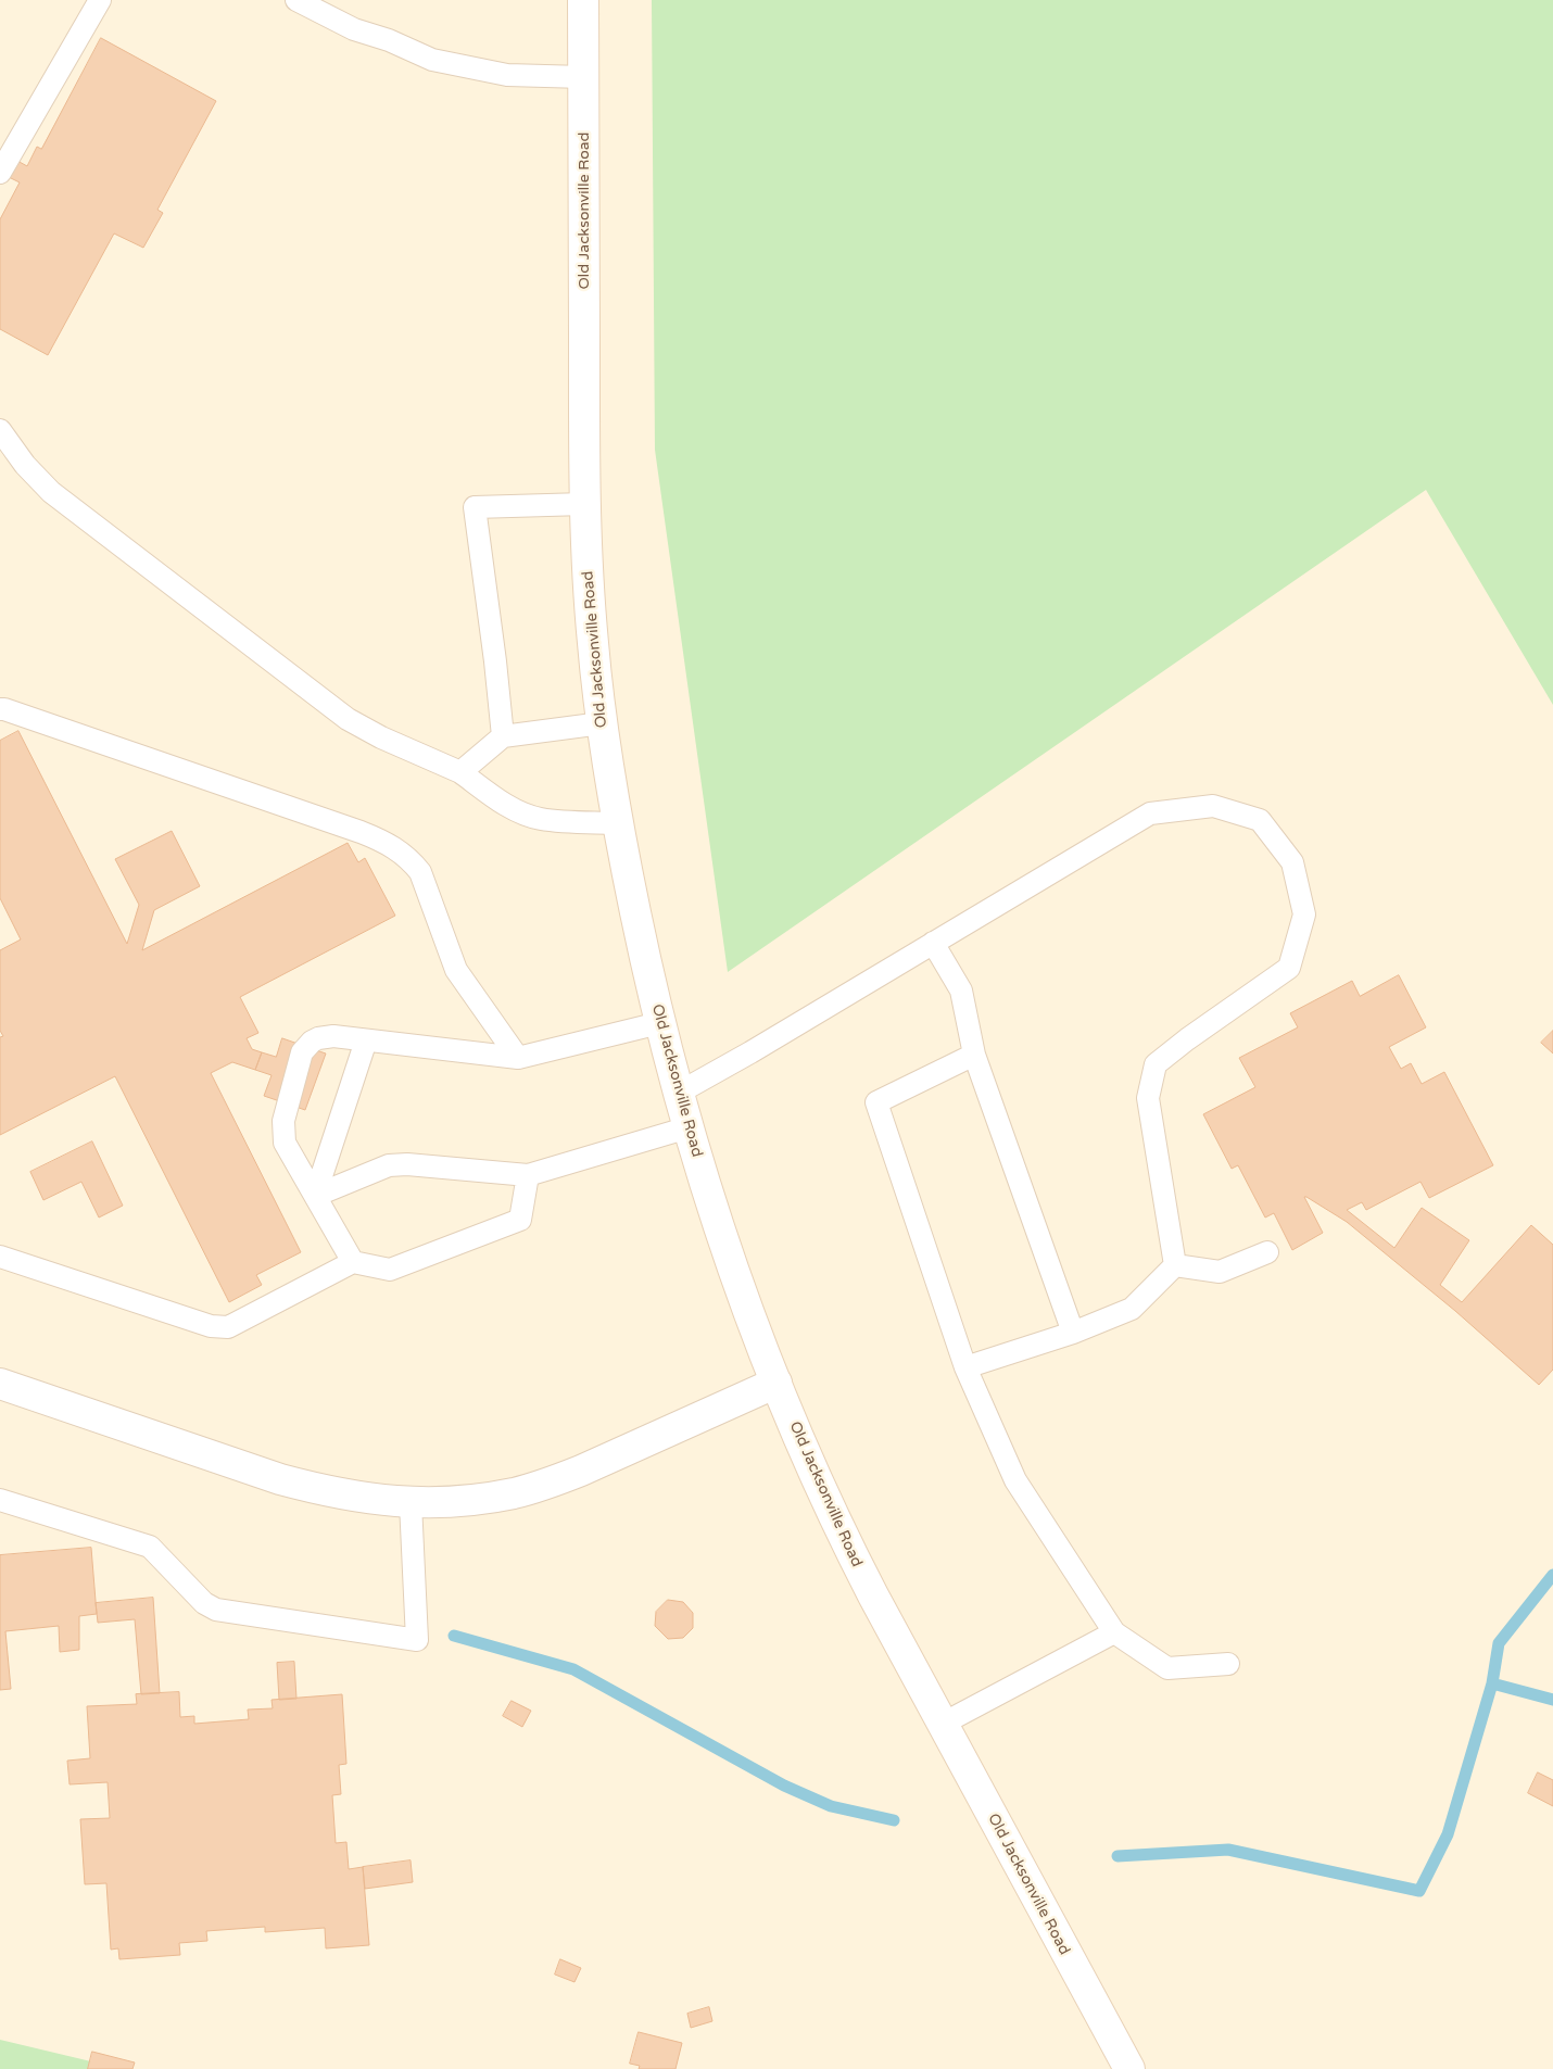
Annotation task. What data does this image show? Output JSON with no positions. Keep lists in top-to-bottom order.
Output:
{
  "streets": {
    "main road": ["Old Jacksonville Road"]
  }
}
